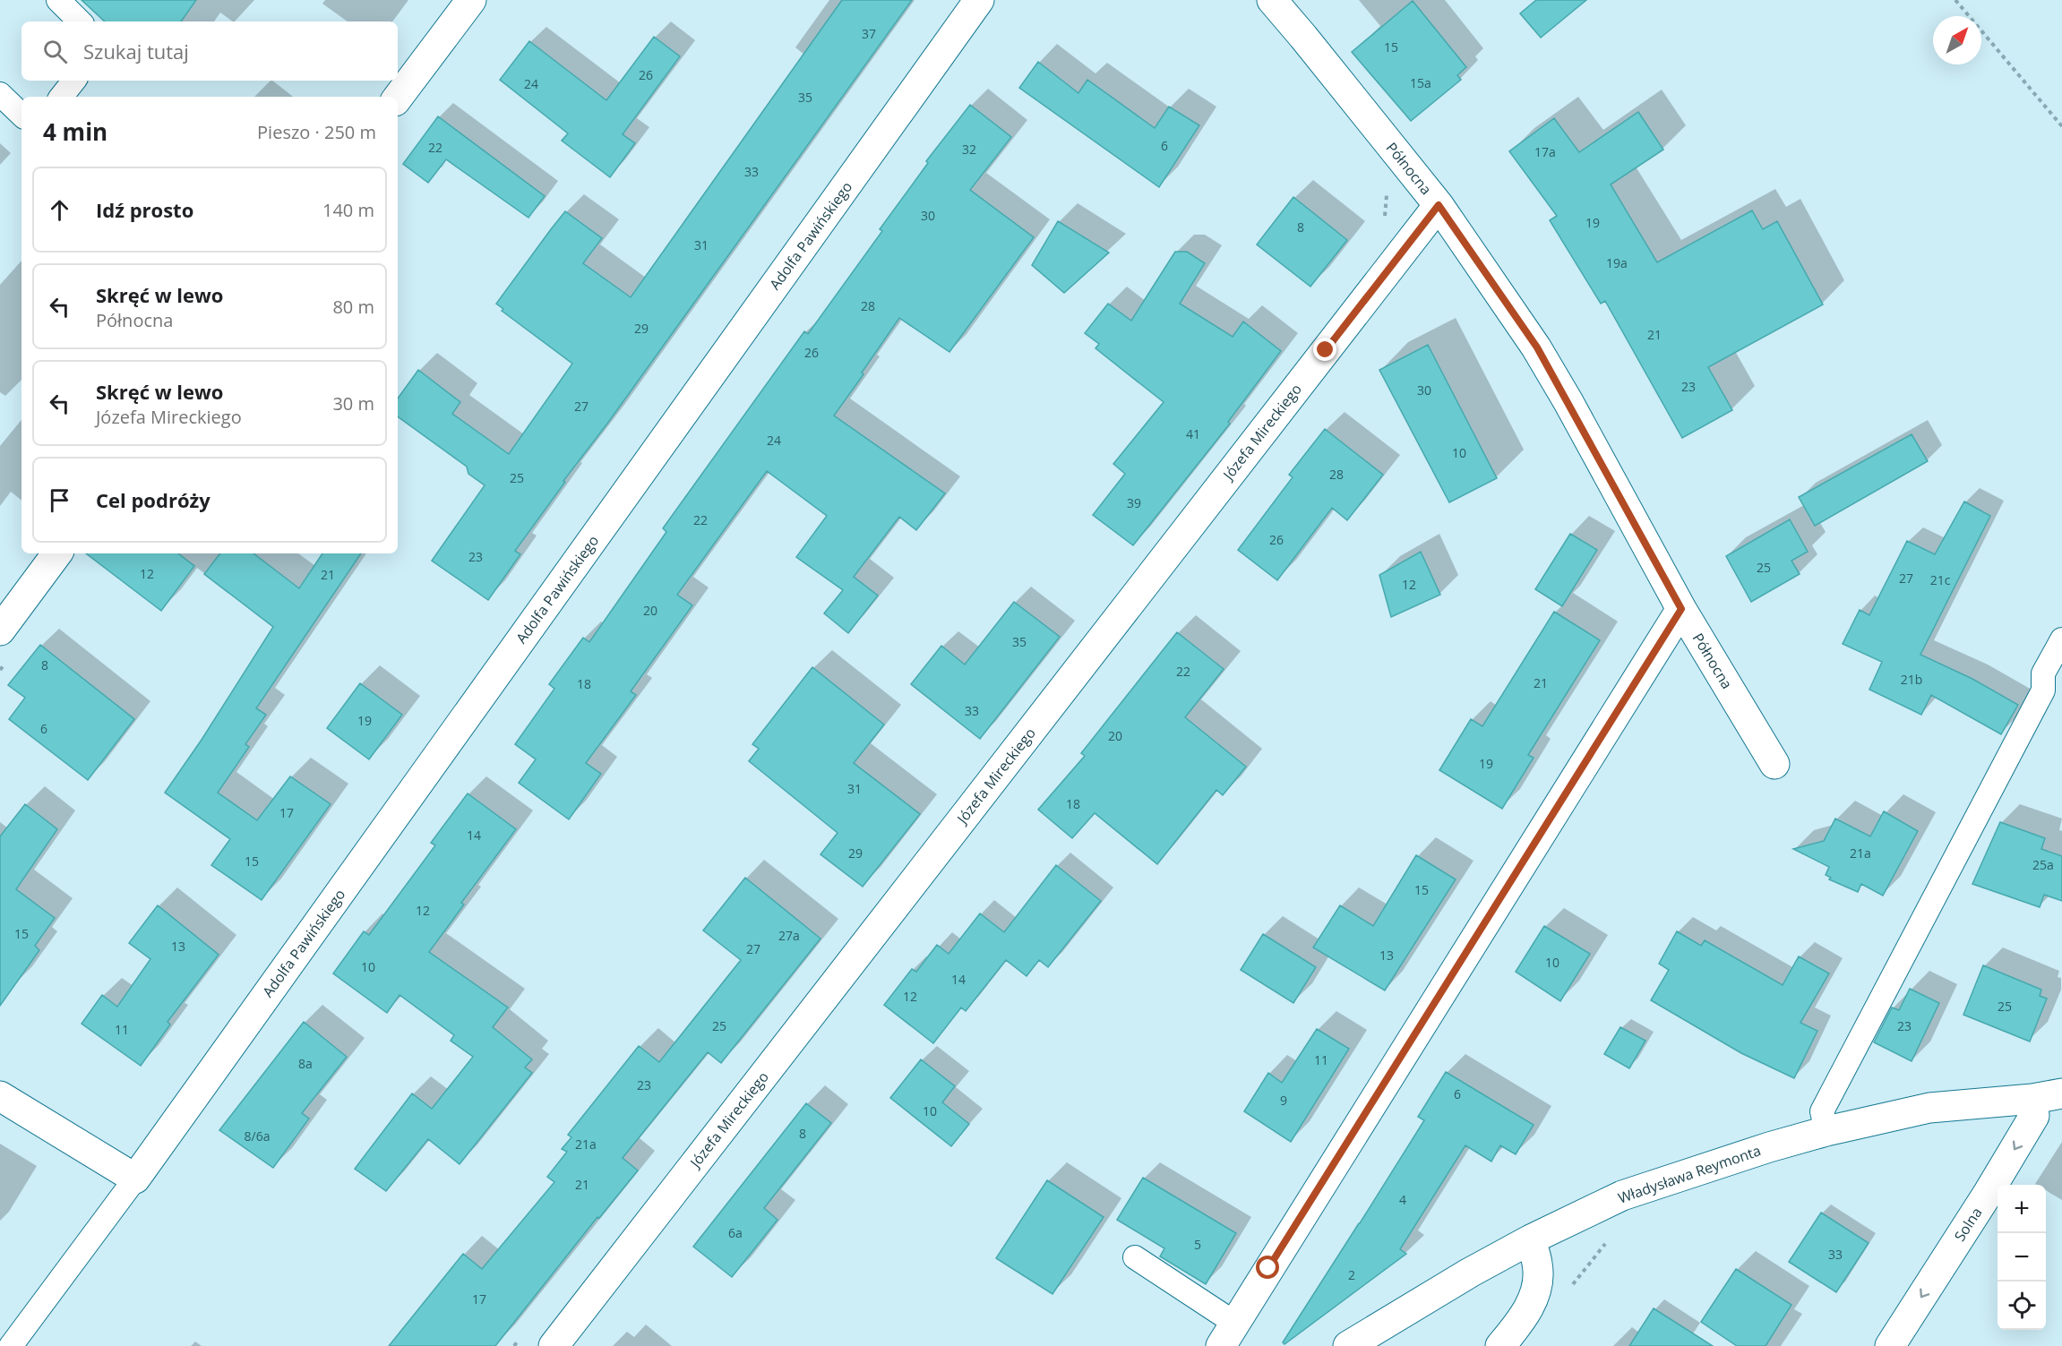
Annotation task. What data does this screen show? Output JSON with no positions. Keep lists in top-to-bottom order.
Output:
{
  "streets": {
    "street": [
      "Północna",
      "Adolfa Pawińskiego",
      "Józefa Mireckiego",
      "Władysława Reymonta",
      "Solna"
    ]
  },
  "crossings": [
    ["Północna", "Józefa Mireckiego"],
    ["Władysława Reymonta", "Solna"]
  ],
  "one_way": ["Solna"],
  "house_numbers": [
    "37",
    "15",
    "26",
    "15a",
    "24",
    "35",
    "6",
    "22",
    "32",
    "17a",
    "33",
    "30",
    "19",
    "8",
    "31",
    "19a",
    "28",
    "29",
    "21",
    "26",
    "23",
    "30",
    "27",
    "41",
    "24",
    "10",
    "28",
    "25",
    "39",
    "22",
    "26",
    "23",
    "25",
    "12",
    "21",
    "27",
    "21c",
    "12",
    "20",
    "35",
    "8",
    "22",
    "21b",
    "21",
    "18",
    "33",
    "19",
    "6",
    "20",
    "19",
    "31",
    "18",
    "17",
    "14",
    "29",
    "21a",
    "15",
    "25a",
    "15",
    "12",
    "15",
    "27a",
    "13",
    "27",
    "13",
    "10",
    "10",
    "14",
    "12",
    "25",
    "25",
    "23",
    "11",
    "11",
    "8a",
    "23",
    "6",
    "9",
    "10",
    "8",
    "8/6a",
    "21a",
    "21",
    "4",
    "6a",
    "5",
    "33",
    "2",
    "17"
  ],
  "north": "top right",
  "page": {
    "search": "Szukaj tutaj",
    "heading": ["4 min", "Pieszo · 250 m"],
    "list": [
      ["Idź prosto", "140 m"],
      ["Skręć w lewo", "Północna", "80 m"],
      ["Skręć w lewo", "Józefa Mireckiego", "30 m"],
      "Cel podróży"
    ],
    "map_buttons": ["+", "−"]
  }
}
